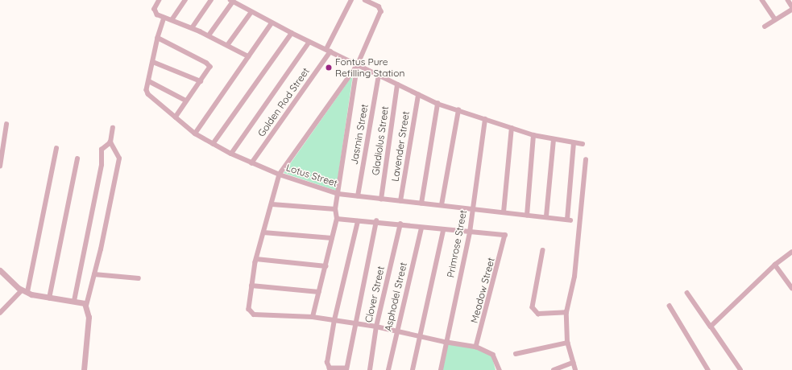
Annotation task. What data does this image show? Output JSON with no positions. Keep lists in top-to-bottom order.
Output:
{
  "streets": {
    "street": [
      "Golden Rod Street",
      "Jasmin Street",
      "Gladiolus Street",
      "Lavender Street",
      "Lotus Street",
      "Primrose Street",
      "Meadow Street",
      "Clover Street",
      "Asphodel Street"
    ]
  },
  "crossings": [
    ["Golden Rod Street", "Lotus Street"],
    ["Jasmin Street", "Lotus Street"],
    ["Gladiolus Street", "Lotus Street"],
    ["Lavender Street", "Lotus Street"],
    ["Lotus Street", "Primrose Street"],
    ["Primrose Street", "Meadow Street"]
  ],
  "places": ["Fontus Pure Refilling Station"]
}
